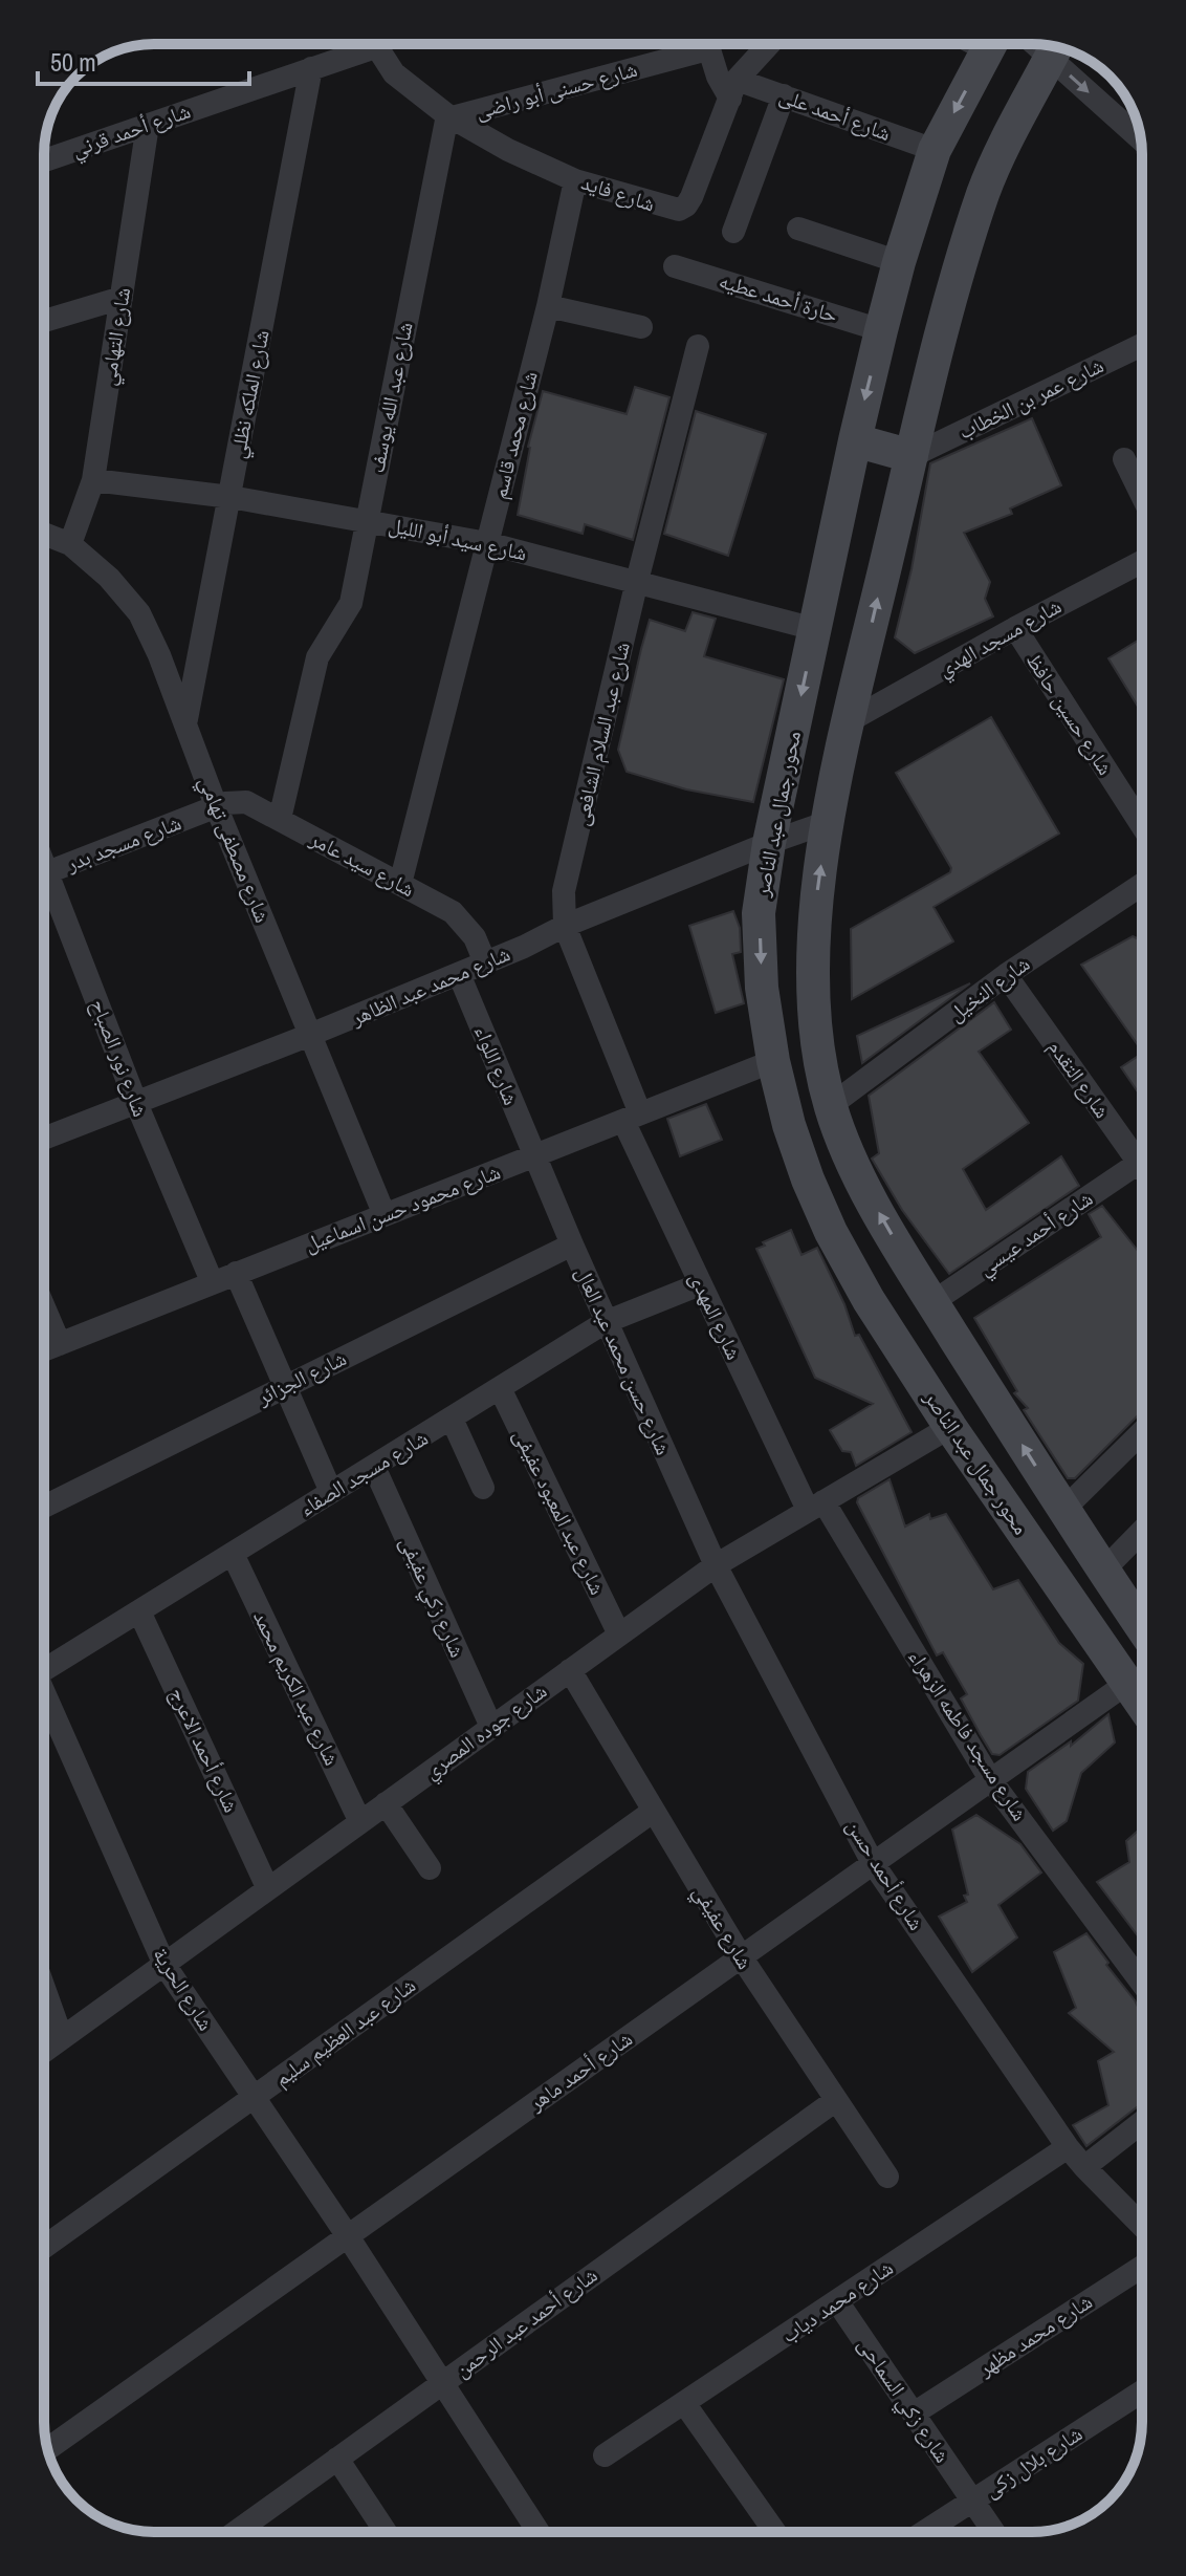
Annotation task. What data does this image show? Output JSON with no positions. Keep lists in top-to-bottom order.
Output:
{
  "streets": {
    "street": [
      "شارع حسنى أبو راضى",
      "شارع أحمد على",
      "شارع أحمد قرني",
      "شارع فايد",
      "حارة أحمد عطيه",
      "شارع التهامي",
      "شارع الملكه نظلي",
      "شارع عبد الله يوسف",
      "شارع عمر بن الخطاب",
      "شارع محمد قاسم",
      "شارع سيد أبو الليل",
      "شارع مسجد الهدي",
      "شارع حسين حافظ",
      "شارع عبد السلام الشافعى",
      "محور جمال عبد الناصر",
      "شارع مسجد بدر",
      "شارع مصطفى تهامي",
      "شارع سيد عامر",
      "شارع محمد عبد الظاهر",
      "شارع النخيل",
      "شارع نور الصباح",
      "شارع اللواء",
      "شارع التقدم",
      "شارع محمود حسن اسماعيل",
      "شارع أحمد عيسي",
      "شارع المهدى",
      "شارع حسن محمد عبد العال",
      "شارع الجزائر",
      "شارع مسجد الصفاء",
      "شارع عبد المعبود عفيفى",
      "شارع زكي عفيفى",
      "شارع عبد الكريم محمد",
      "شارع جوده المصري",
      "شارع مسجد فاطمه الزهراء",
      "شارع أحمد الاعرج",
      "شارع أحمد حسن",
      "شارع عفيفي",
      "شارع الحرية",
      "شارع عبد العظيم سليم",
      "شارع أحمد ماهر",
      "شارع محمد دياب",
      "شارع أحمد عبد الرحمن",
      "شارع محمد مظهر",
      "شارع زكي السماحى",
      "شارع بلال زكى"
    ]
  },
  "crossings": [
    ["شارع حسنى أبو راضى", "شارع فايد"],
    ["شارع حسنى أبو راضى", "شارع عبد الله يوسف"],
    ["شارع أحمد على", "شارع فايد"],
    ["شارع أحمد على", "محور جمال عبد الناصر"],
    ["شارع أحمد قرني", "شارع التهامي"],
    ["شارع أحمد قرني", "شارع الملكه نظلي"],
    ["شارع فايد", "شارع عبد الله يوسف"],
    ["شارع فايد", "شارع محمد قاسم"],
    ["حارة أحمد عطيه", "محور جمال عبد الناصر"],
    ["شارع التهامي", "شارع سيد أبو الليل"],
    ["شارع التهامي", "شارع مصطفى تهامي"],
    ["شارع الملكه نظلي", "شارع سيد أبو الليل"],
    ["شارع الملكه نظلي", "شارع مصطفى تهامي"],
    ["شارع عبد الله يوسف", "شارع سيد أبو الليل"],
    ["شارع عبد الله يوسف", "شارع سيد عامر"],
    ["شارع محمد قاسم", "شارع سيد أبو الليل"],
    ["شارع محمد قاسم", "شارع سيد عامر"],
    ["شارع سيد أبو الليل", "شارع عبد السلام الشافعى"],
    ["شارع سيد أبو الليل", "محور جمال عبد الناصر"],
    ["شارع مسجد الهدي", "شارع حسين حافظ"],
    ["شارع عبد السلام الشافعى", "شارع محمد عبد الظاهر"],
    ["شارع عبد السلام الشافعى", "شارع محمود حسن اسماعيل"],
    ["شارع عبد السلام الشافعى", "شارع المهدى"],
    ["محور جمال عبد الناصر", "شارع محمد عبد الظاهر"],
    ["محور جمال عبد الناصر", "شارع محمود حسن اسماعيل"],
    ["محور جمال عبد الناصر", "شارع جوده المصري"],
    ["محور جمال عبد الناصر", "شارع أحمد ماهر"],
    ["شارع مسجد بدر", "شارع مصطفى تهامي"],
    ["شارع مسجد بدر", "شارع سيد عامر"],
    ["شارع مصطفى تهامي", "شارع سيد عامر"],
    ["شارع مصطفى تهامي", "شارع محمد عبد الظاهر"],
    ["شارع مصطفى تهامي", "شارع محمود حسن اسماعيل"],
    ["شارع سيد عامر", "شارع محمد عبد الظاهر"],
    ["شارع محمد عبد الظاهر", "شارع نور الصباح"],
    ["شارع محمد عبد الظاهر", "شارع اللواء"],
    ["شارع النخيل", "شارع التقدم"],
    ["شارع نور الصباح", "شارع محمود حسن اسماعيل"],
    ["شارع اللواء", "شارع محمود حسن اسماعيل"],
    ["شارع اللواء", "شارع حسن محمد عبد العال"],
    ["شارع التقدم", "شارع أحمد عيسي"],
    ["شارع محمود حسن اسماعيل", "شارع المهدى"],
    ["شارع محمود حسن اسماعيل", "شارع حسن محمد عبد العال"],
    ["شارع المهدى", "شارع مسجد الصفاء"],
    ["شارع المهدى", "شارع جوده المصري"],
    ["شارع المهدى", "شارع مسجد فاطمه الزهراء"],
    ["شارع حسن محمد عبد العال", "شارع الجزائر"],
    ["شارع حسن محمد عبد العال", "شارع مسجد الصفاء"],
    ["شارع حسن محمد عبد العال", "شارع جوده المصري"],
    ["شارع حسن محمد عبد العال", "شارع أحمد حسن"],
    ["شارع مسجد الصفاء", "شارع عبد المعبود عفيفى"],
    ["شارع مسجد الصفاء", "شارع زكي عفيفى"],
    ["شارع مسجد الصفاء", "شارع عبد الكريم محمد"],
    ["شارع مسجد الصفاء", "شارع أحمد الاعرج"],
    ["شارع عبد المعبود عفيفى", "شارع جوده المصري"],
    ["شارع زكي عفيفى", "شارع جوده المصري"],
    ["شارع عبد الكريم محمد", "شارع جوده المصري"],
    ["شارع جوده المصري", "شارع مسجد فاطمه الزهراء"],
    ["شارع جوده المصري", "شارع أحمد الاعرج"],
    ["شارع جوده المصري", "شارع أحمد حسن"],
    ["شارع جوده المصري", "شارع عفيفي"],
    ["شارع جوده المصري", "شارع الحرية"],
    ["شارع مسجد فاطمه الزهراء", "شارع أحمد ماهر"],
    ["شارع أحمد حسن", "شارع أحمد ماهر"],
    ["شارع أحمد حسن", "شارع محمد دياب"],
    ["شارع عفيفي", "شارع عبد العظيم سليم"],
    ["شارع عفيفي", "شارع أحمد ماهر"],
    ["شارع عفيفي", "شارع أحمد عبد الرحمن"],
    ["شارع الحرية", "شارع عبد العظيم سليم"],
    ["شارع الحرية", "شارع أحمد ماهر"],
    ["شارع الحرية", "شارع أحمد عبد الرحمن"],
    ["شارع محمد دياب", "شارع زكي السماحى"],
    ["شارع محمد مظهر", "شارع زكي السماحى"],
    ["شارع زكي السماحى", "شارع بلال زكى"]
  ],
  "scale_bar": "50 m"
}
